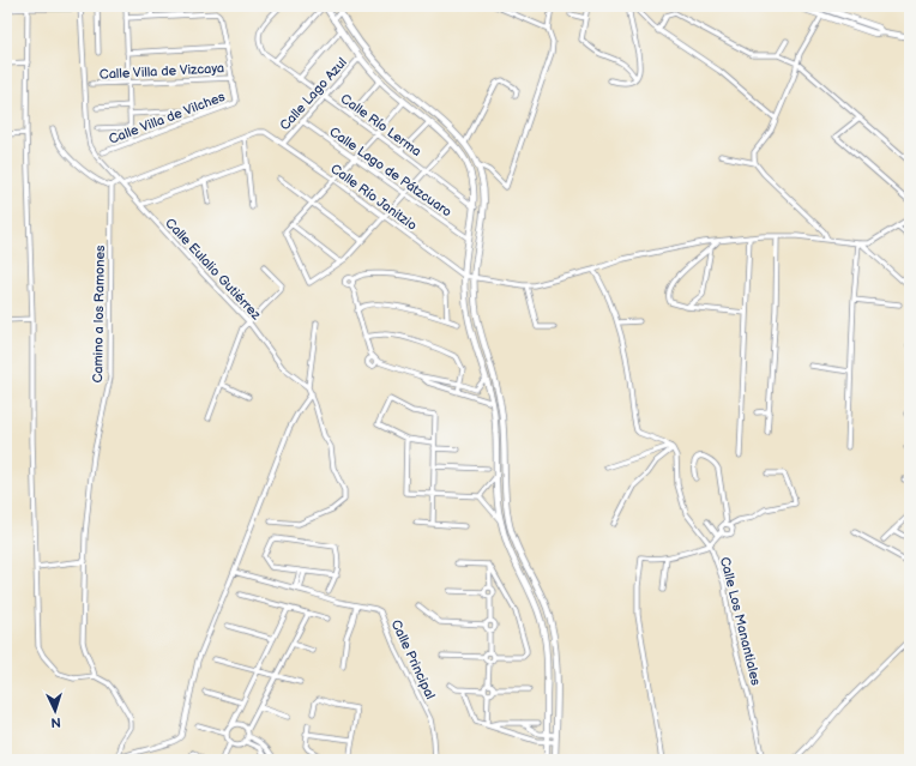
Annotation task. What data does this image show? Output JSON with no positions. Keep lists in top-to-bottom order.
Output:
{
  "streets": {
    "street": [
      "Calle Villa de Vizcaya",
      "Calle Lago Azul",
      "Calle Villa de Vilches",
      "Calle Río Lerma",
      "Calle Lago de Pátzcuaro",
      "Calle Río Janitzio",
      "Calle Eulalio Gutiérrez",
      "Camino a los Ramones",
      "Calle Los Manantiales",
      "Calle Principal"
    ]
  },
  "crossings": [
    ["Calle Villa de Vizcaya", "Calle Villa de Vilches"],
    ["Calle Lago Azul", "Calle Río Lerma"],
    ["Calle Lago Azul", "Calle Lago de Pátzcuaro"],
    ["Calle Lago Azul", "Calle Río Janitzio"]
  ],
  "north": "bottom"
}
